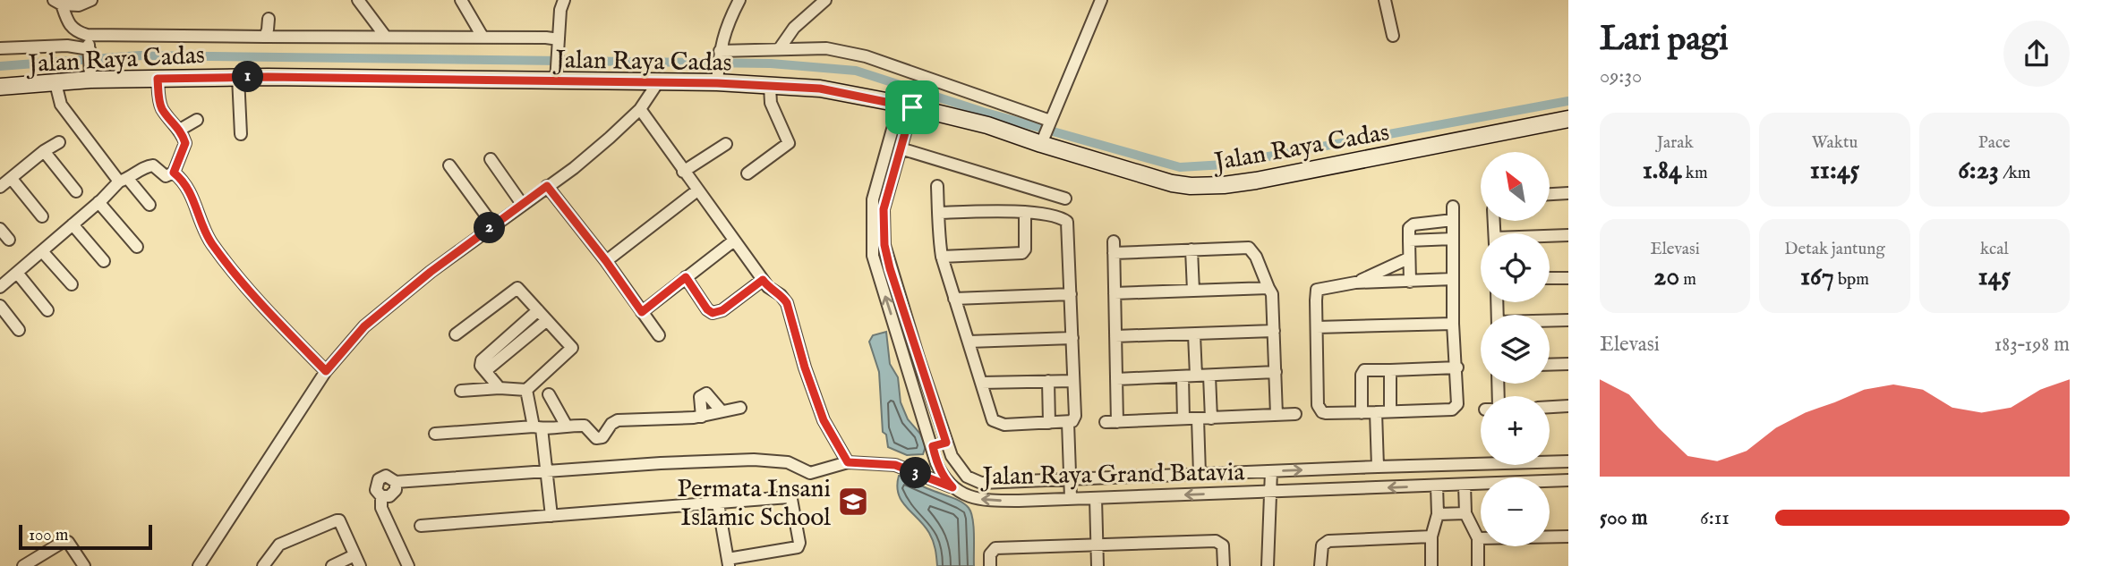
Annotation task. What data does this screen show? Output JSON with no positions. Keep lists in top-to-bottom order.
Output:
{
  "streets": {
    "street": ["Jalan Raya Cadas", "Jalan Raya Grand Batavia"]
  },
  "crossings": [
    ["Jalan Raya Cadas", "Jalan Raya Grand Batavia"]
  ],
  "places": {
    "school or university": ["Permata Insani Islamic School"]
  },
  "scale_bar": "100 m",
  "north": "top left",
  "page": {
    "heading": ["Lari pagi", "09:30"],
    "pins": ["1", "2", "3"],
    "stats": [
      ["Jarak", "1.84 km"],
      ["Waktu", "11:45"],
      ["Pace", "6:23 /km"],
      ["Elevasi", "20 m"],
      ["Detak jantung", "167 bpm"],
      ["kcal", "145"]
    ],
    "map_buttons": ["+", "−"],
    "chart": ["Elevasi", "183–198 m"],
    "list": [
      {
        "name": "500 m",
        "note": "6:11"
      }
    ],
    "scale": "100 m"
  }
}
